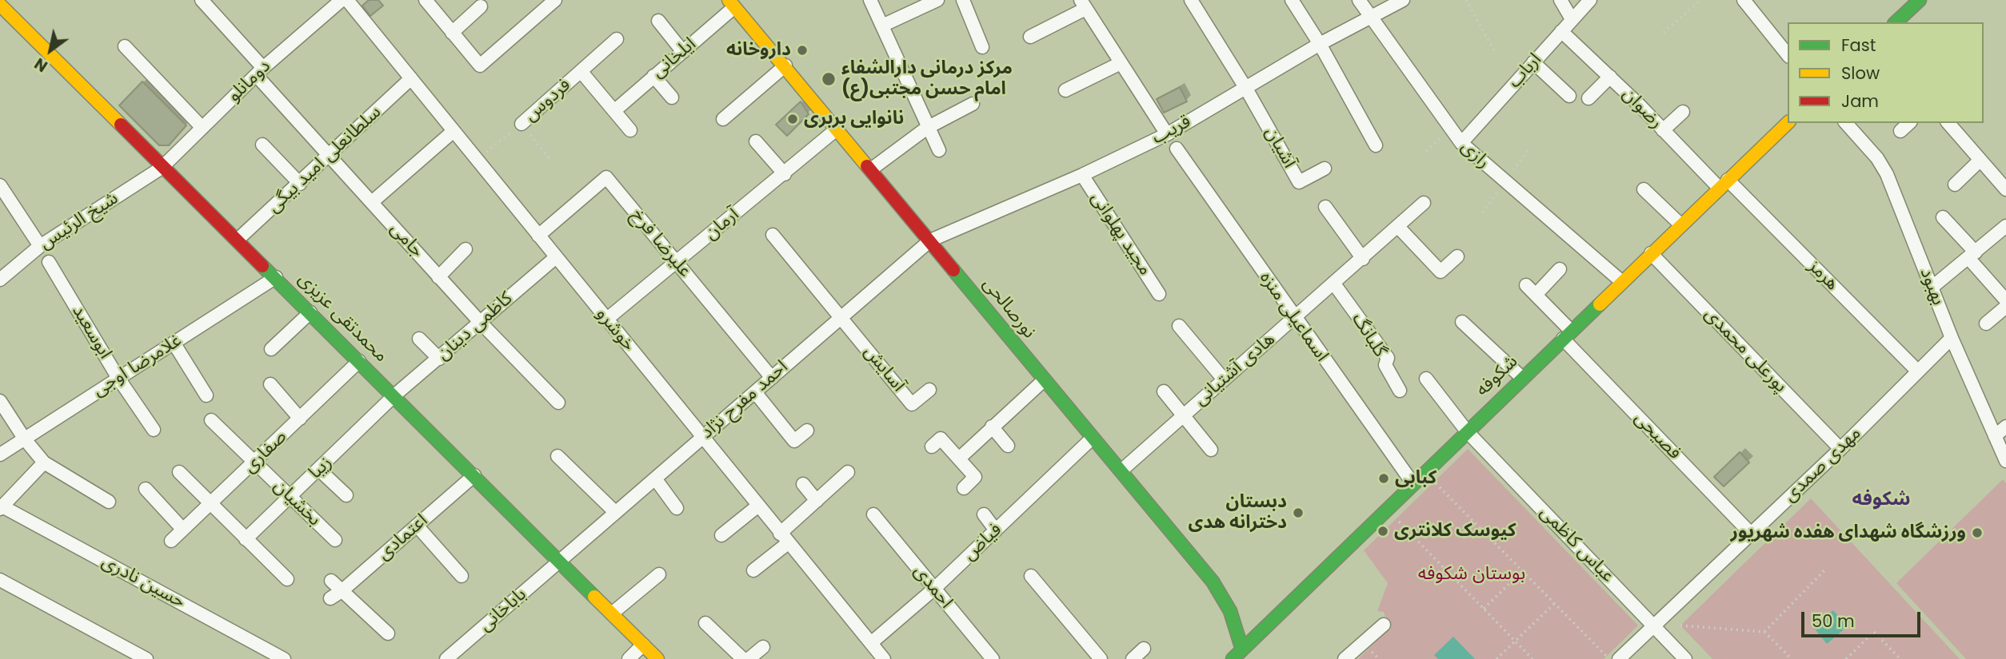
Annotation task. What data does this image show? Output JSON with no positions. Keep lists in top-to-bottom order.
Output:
{
  "streets": {
    "main road": ["نورصالحی", "محمدتقی عزیزی", "شکوفه"],
    "street": [
      "ایلخانی",
      "ارباب",
      "دومانلو",
      "فردوس",
      "رضوان",
      "قریب",
      "آشیان",
      "رازی",
      "سلطانعلی امید بیگی",
      "شیخ الرئیس",
      "آرمان",
      "مجید پهلوانی",
      "جامی",
      "علیرضا فرخ",
      "هرمز",
      "بهبود",
      "اسماعیلی منزه",
      "کاظمی دینان",
      "خوشرو",
      "ابوسعید",
      "گلبانگ",
      "پورعلی محمدی",
      "غلامرضا اوجی",
      "آسایش",
      "هادی آشتیانی",
      "احمد مفرح نژاد",
      "فصیحی",
      "صفاری",
      "مهدی صمدی",
      "زیبا",
      "بخشیان",
      "اعتمادی",
      "فیاض",
      "عباس کاظمی",
      "حسین نادری",
      "احمدی",
      "باباخانی"
    ]
  },
  "crossings": [
    ["ایلخانی", "نورصالحی"],
    ["ارباب", "رضوان"],
    ["ارباب", "رازی"],
    ["دومانلو", "شیخ الرئیس"],
    ["دومانلو", "جامی"],
    ["دومانلو", "محمدتقی عزیزی"],
    ["فردوس", "خوشرو"],
    ["رضوان", "هرمز"],
    ["رضوان", "شکوفه"],
    ["قریب", "آشیان"],
    ["قریب", "رازی"],
    ["قریب", "مجید پهلوانی"],
    ["قریب", "نورصالحی"],
    ["قریب", "احمد مفرح نژاد"],
    ["رازی", "شکوفه"],
    ["سلطانعلی امید بیگی", "جامی"],
    ["سلطانعلی امید بیگی", "محمدتقی عزیزی"],
    ["سلطانعلی امید بیگی", "خوشرو"],
    ["شیخ الرئیس", "محمدتقی عزیزی"],
    ["آرمان", "علیرضا فرخ"],
    ["آرمان", "نورصالحی"],
    ["آرمان", "خوشرو"],
    ["جامی", "کاظمی دینان"],
    ["علیرضا فرخ", "خوشرو"],
    ["علیرضا فرخ", "احمد مفرح نژاد"],
    ["هرمز", "شکوفه"],
    ["هرمز", "مهدی صمدی"],
    ["بهبود", "مهدی صمدی"],
    ["نورصالحی", "هادی آشتیانی"],
    ["نورصالحی", "شکوفه"],
    ["نورصالحی", "احمد مفرح نژاد"],
    ["نورصالحی", "فیاض"],
    ["اسماعیلی منزه", "هادی آشتیانی"],
    ["اسماعیلی منزه", "شکوفه"],
    ["محمدتقی عزیزی", "کاظمی دینان"],
    ["محمدتقی عزیزی", "غلامرضا اوجی"],
    ["محمدتقی عزیزی", "احمد مفرح نژاد"],
    ["محمدتقی عزیزی", "صفاری"],
    ["محمدتقی عزیزی", "زیبا"],
    ["محمدتقی عزیزی", "اعتمادی"],
    ["محمدتقی عزیزی", "باباخانی"],
    ["کاظمی دینان", "خوشرو"],
    ["کاظمی دینان", "زیبا"],
    ["خوشرو", "احمد مفرح نژاد"],
    ["خوشرو", "فیاض"],
    ["ابوسعید", "غلامرضا اوجی"],
    ["گلبانگ", "هادی آشتیانی"],
    ["پورعلی محمدی", "شکوفه"],
    ["پورعلی محمدی", "مهدی صمدی"],
    ["آسایش", "احمد مفرح نژاد"],
    ["شکوفه", "فصیحی"],
    ["شکوفه", "عباس کاظمی"],
    ["احمد مفرح نژاد", "باباخانی"],
    ["فصیحی", "مهدی صمدی"],
    ["صفاری", "بخشیان"],
    ["مهدی صمدی", "عباس کاظمی"],
    ["زیبا", "بخشیان"],
    ["فیاض", "احمدی"]
  ],
  "districts": ["شکوفه"],
  "parks": ["بوستان شکوفه"],
  "places": [
    "داروخانه",
    "مرکز درمانی دارالشفاء امام حسن مجتبی(ع)",
    "نانوایی بربری",
    "کبابی",
    "دبستان دخترانه هدی",
    "کیوسک کلانتری",
    "ورزشگاه شهدای هفده شهریور"
  ],
  "legend": ["Fast", "Slow", "Jam"],
  "scale_bar": "50 m",
  "north": "bottom left"
}
